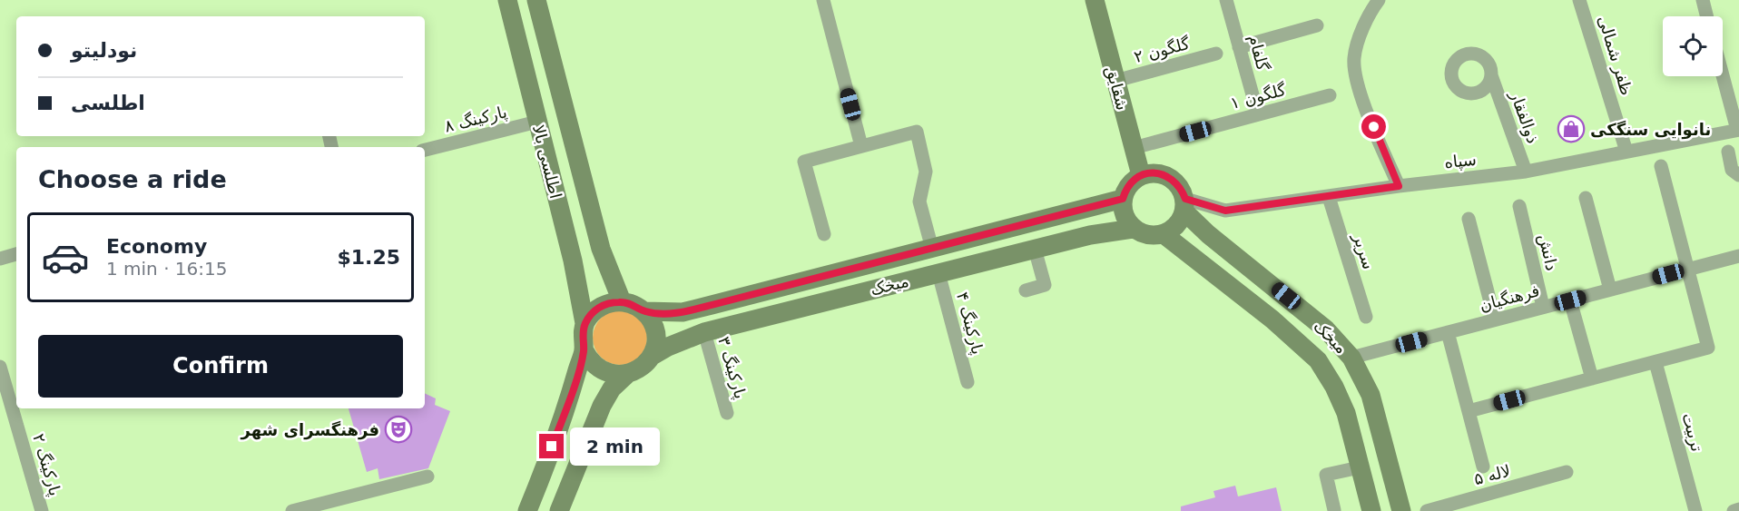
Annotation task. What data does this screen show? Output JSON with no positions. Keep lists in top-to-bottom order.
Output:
{
  "streets": {
    "street": [
      "گلگون ۲",
      "گلفام",
      "ظفر شمالی",
      "شقایق",
      "گلگون ۱",
      "ذوالفقار",
      "پارکینگ ۸",
      "سپاه",
      "اطلسی بالا",
      "سریر",
      "دانش",
      "میخک",
      "فرهنگیان",
      "پارکینگ ۴",
      "پارکینگ ۳",
      "تربیت",
      "پارکینگ ۲",
      "لاله ۵"
    ]
  },
  "crossings": [
    ["گلگون ۲", "شقایق"],
    ["گلفام", "گلگون ۱"],
    ["ظفر شمالی", "سپاه"],
    ["شقایق", "گلگون ۱"],
    ["شقایق", "سپاه"],
    ["شقایق", "میخک"],
    ["ذوالفقار", "سپاه"],
    ["پارکینگ ۸", "اطلسی بالا"],
    ["سپاه", "سریر"],
    ["سپاه", "میخک"],
    ["اطلسی بالا", "میخک"],
    ["دانش", "فرهنگیان"],
    ["میخک", "فرهنگیان"],
    ["میخک", "پارکینگ ۴"],
    ["میخک", "پارکینگ ۳"]
  ],
  "places": {
    "shop": ["نانوایی سنگکی"],
    "theatre": ["فرهنگسرای شهر"]
  },
  "page": {
    "banner": ["نودلیتو", "اطلسی"],
    "heading": "Choose a ride",
    "list": [
      {
        "name": "Economy",
        "note": "1 min · 16:15",
        "value": "$1.25"
      }
    ],
    "buttons": "Confirm",
    "bubble": "2 min"
  }
}
